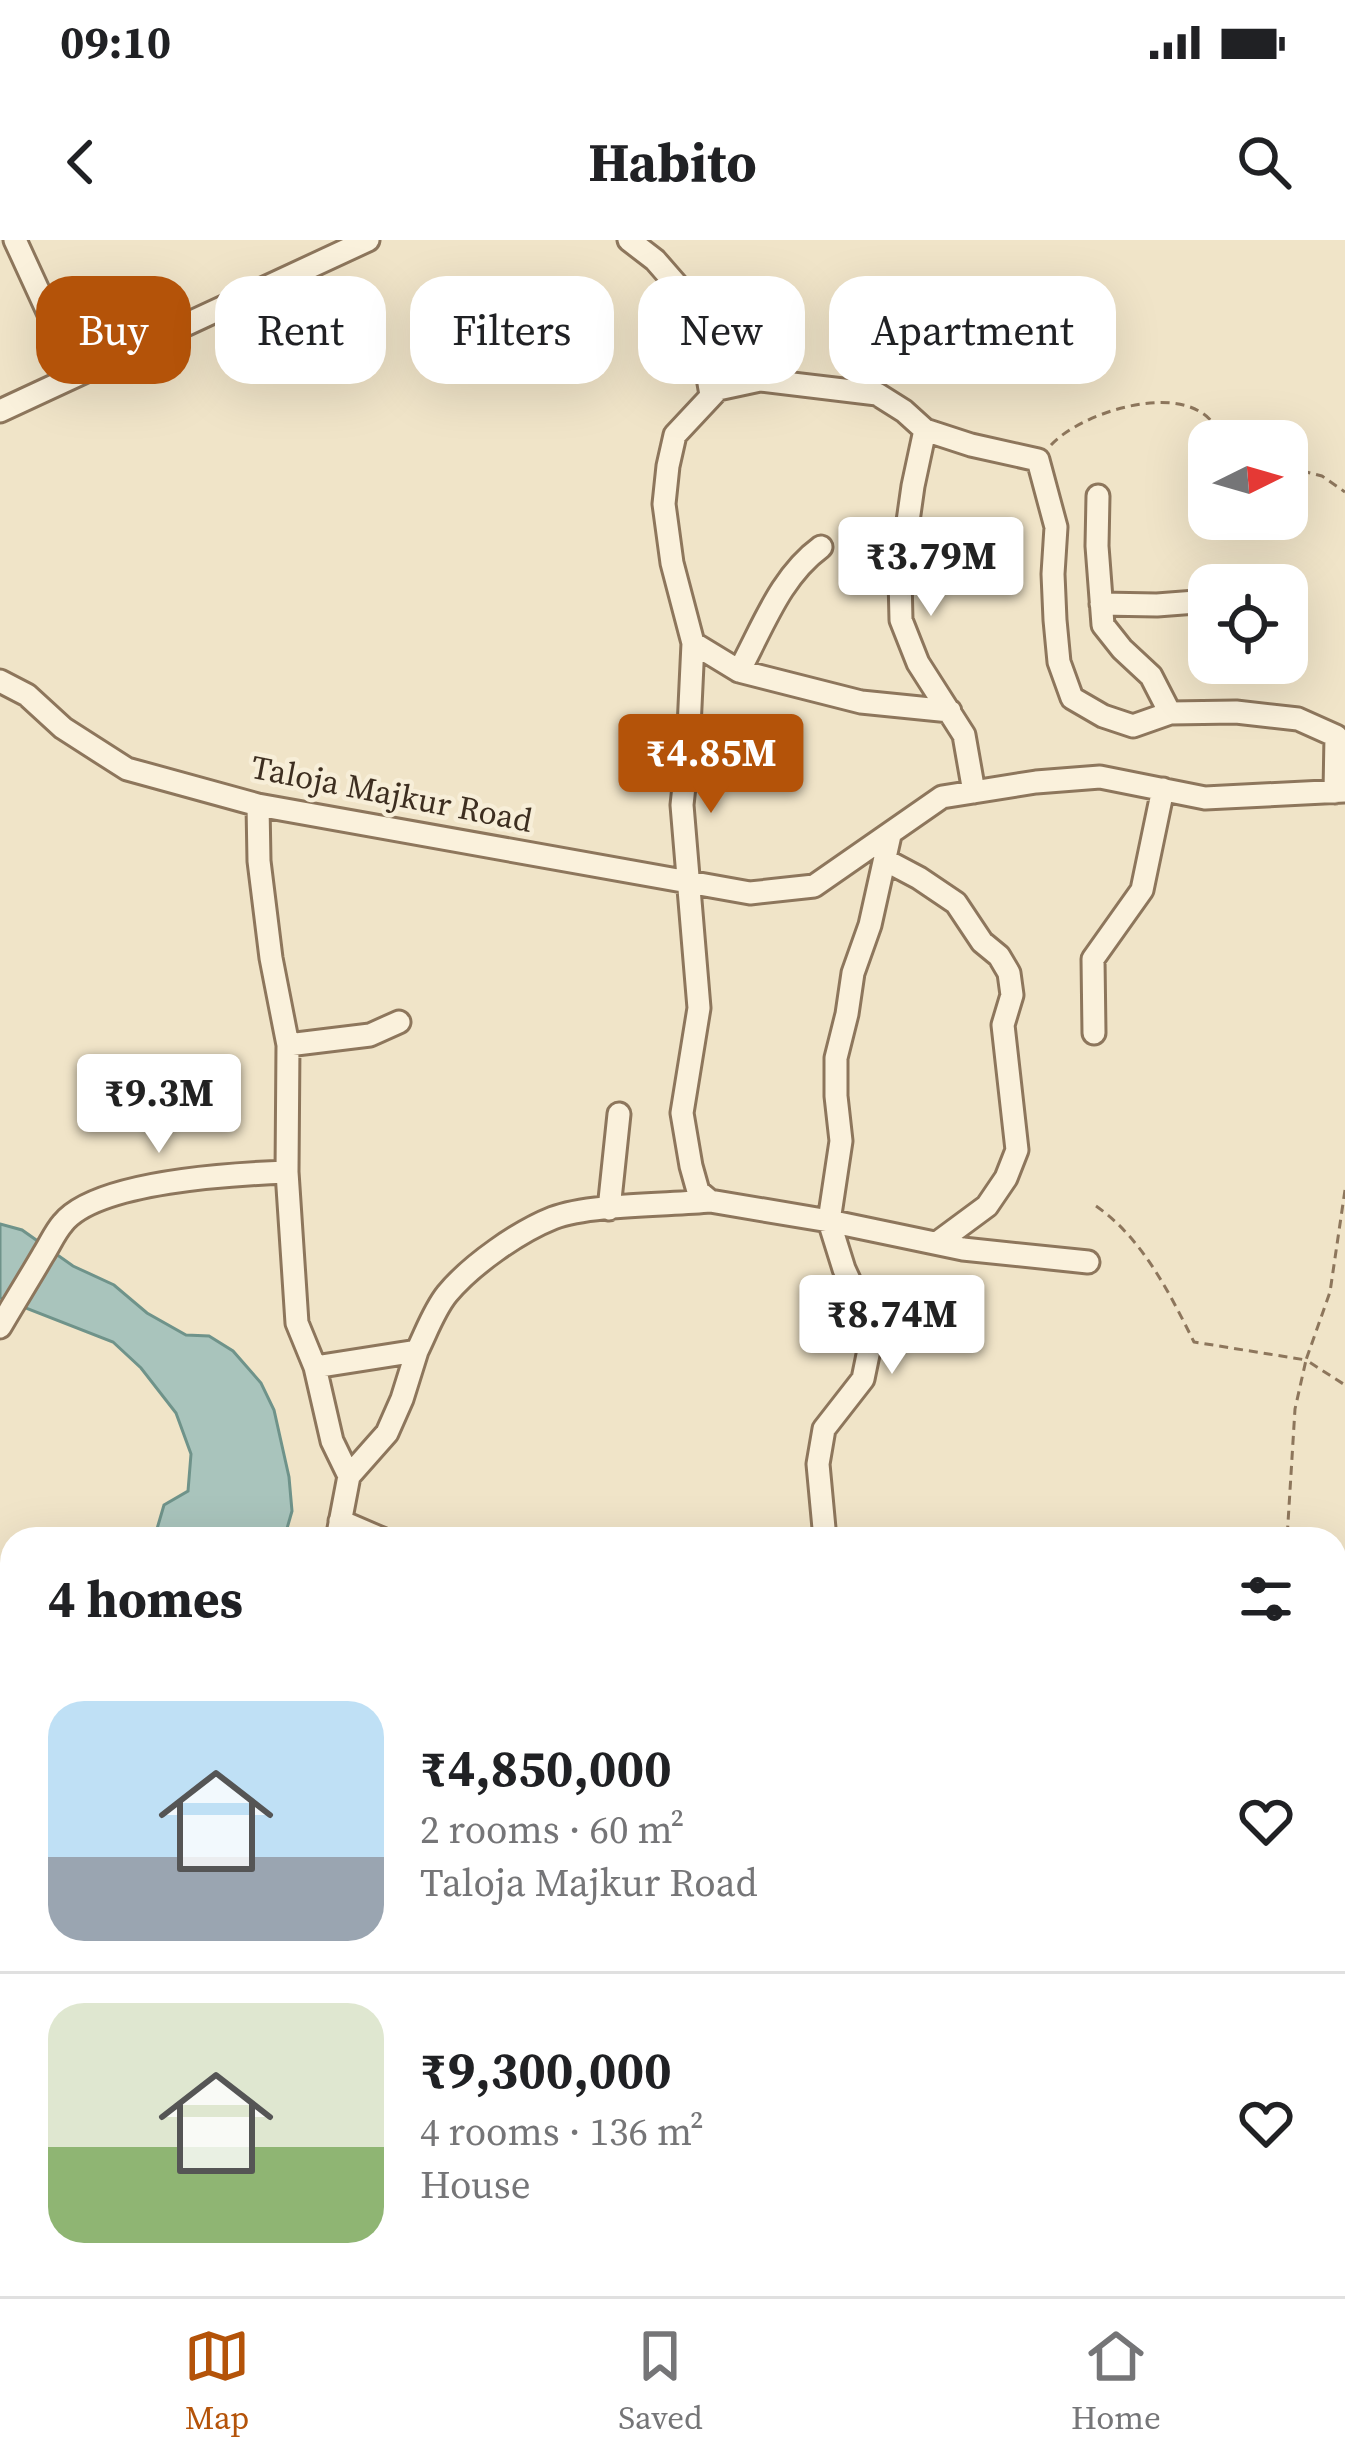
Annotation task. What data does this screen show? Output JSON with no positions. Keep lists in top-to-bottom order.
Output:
{
  "streets": {
    "street": ["Taloja Majkur Road"]
  },
  "north": "right",
  "page": {
    "status": "09:10",
    "header": "Habito",
    "chip": [
      "Buy",
      "Rent",
      "Filters",
      "New",
      "Apartment"
    ],
    "price": [
      "₹3.79M",
      "₹4.85M",
      "₹9.3M",
      "₹8.74M"
    ],
    "heading": "4 homes",
    "list": [
      {
        "name": "₹4,850,000",
        "note": "2 rooms · 60 m² · Taloja Majkur Road"
      },
      {
        "name": "₹9,300,000",
        "note": "4 rooms · 136 m² · House"
      }
    ],
    "tabs": ["Map", "Saved", "Home"]
  }
}
